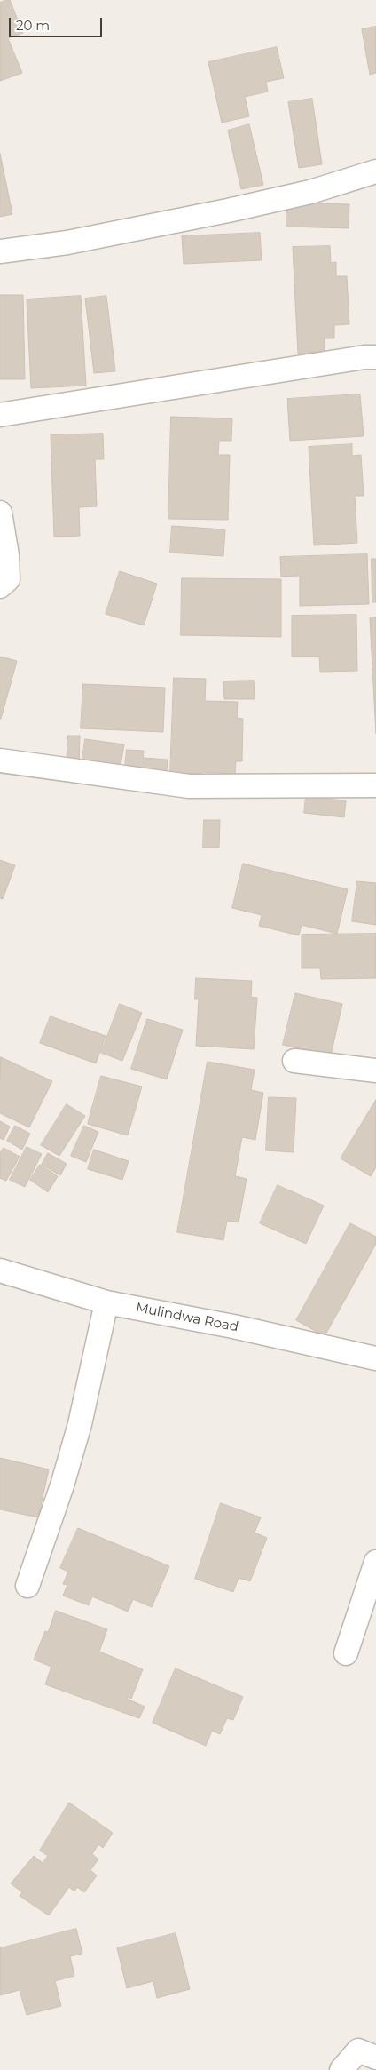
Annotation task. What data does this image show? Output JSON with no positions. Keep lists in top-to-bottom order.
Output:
{
  "streets": {
    "street": ["Mulindwa Road"]
  },
  "scale_bar": "20 m"
}
